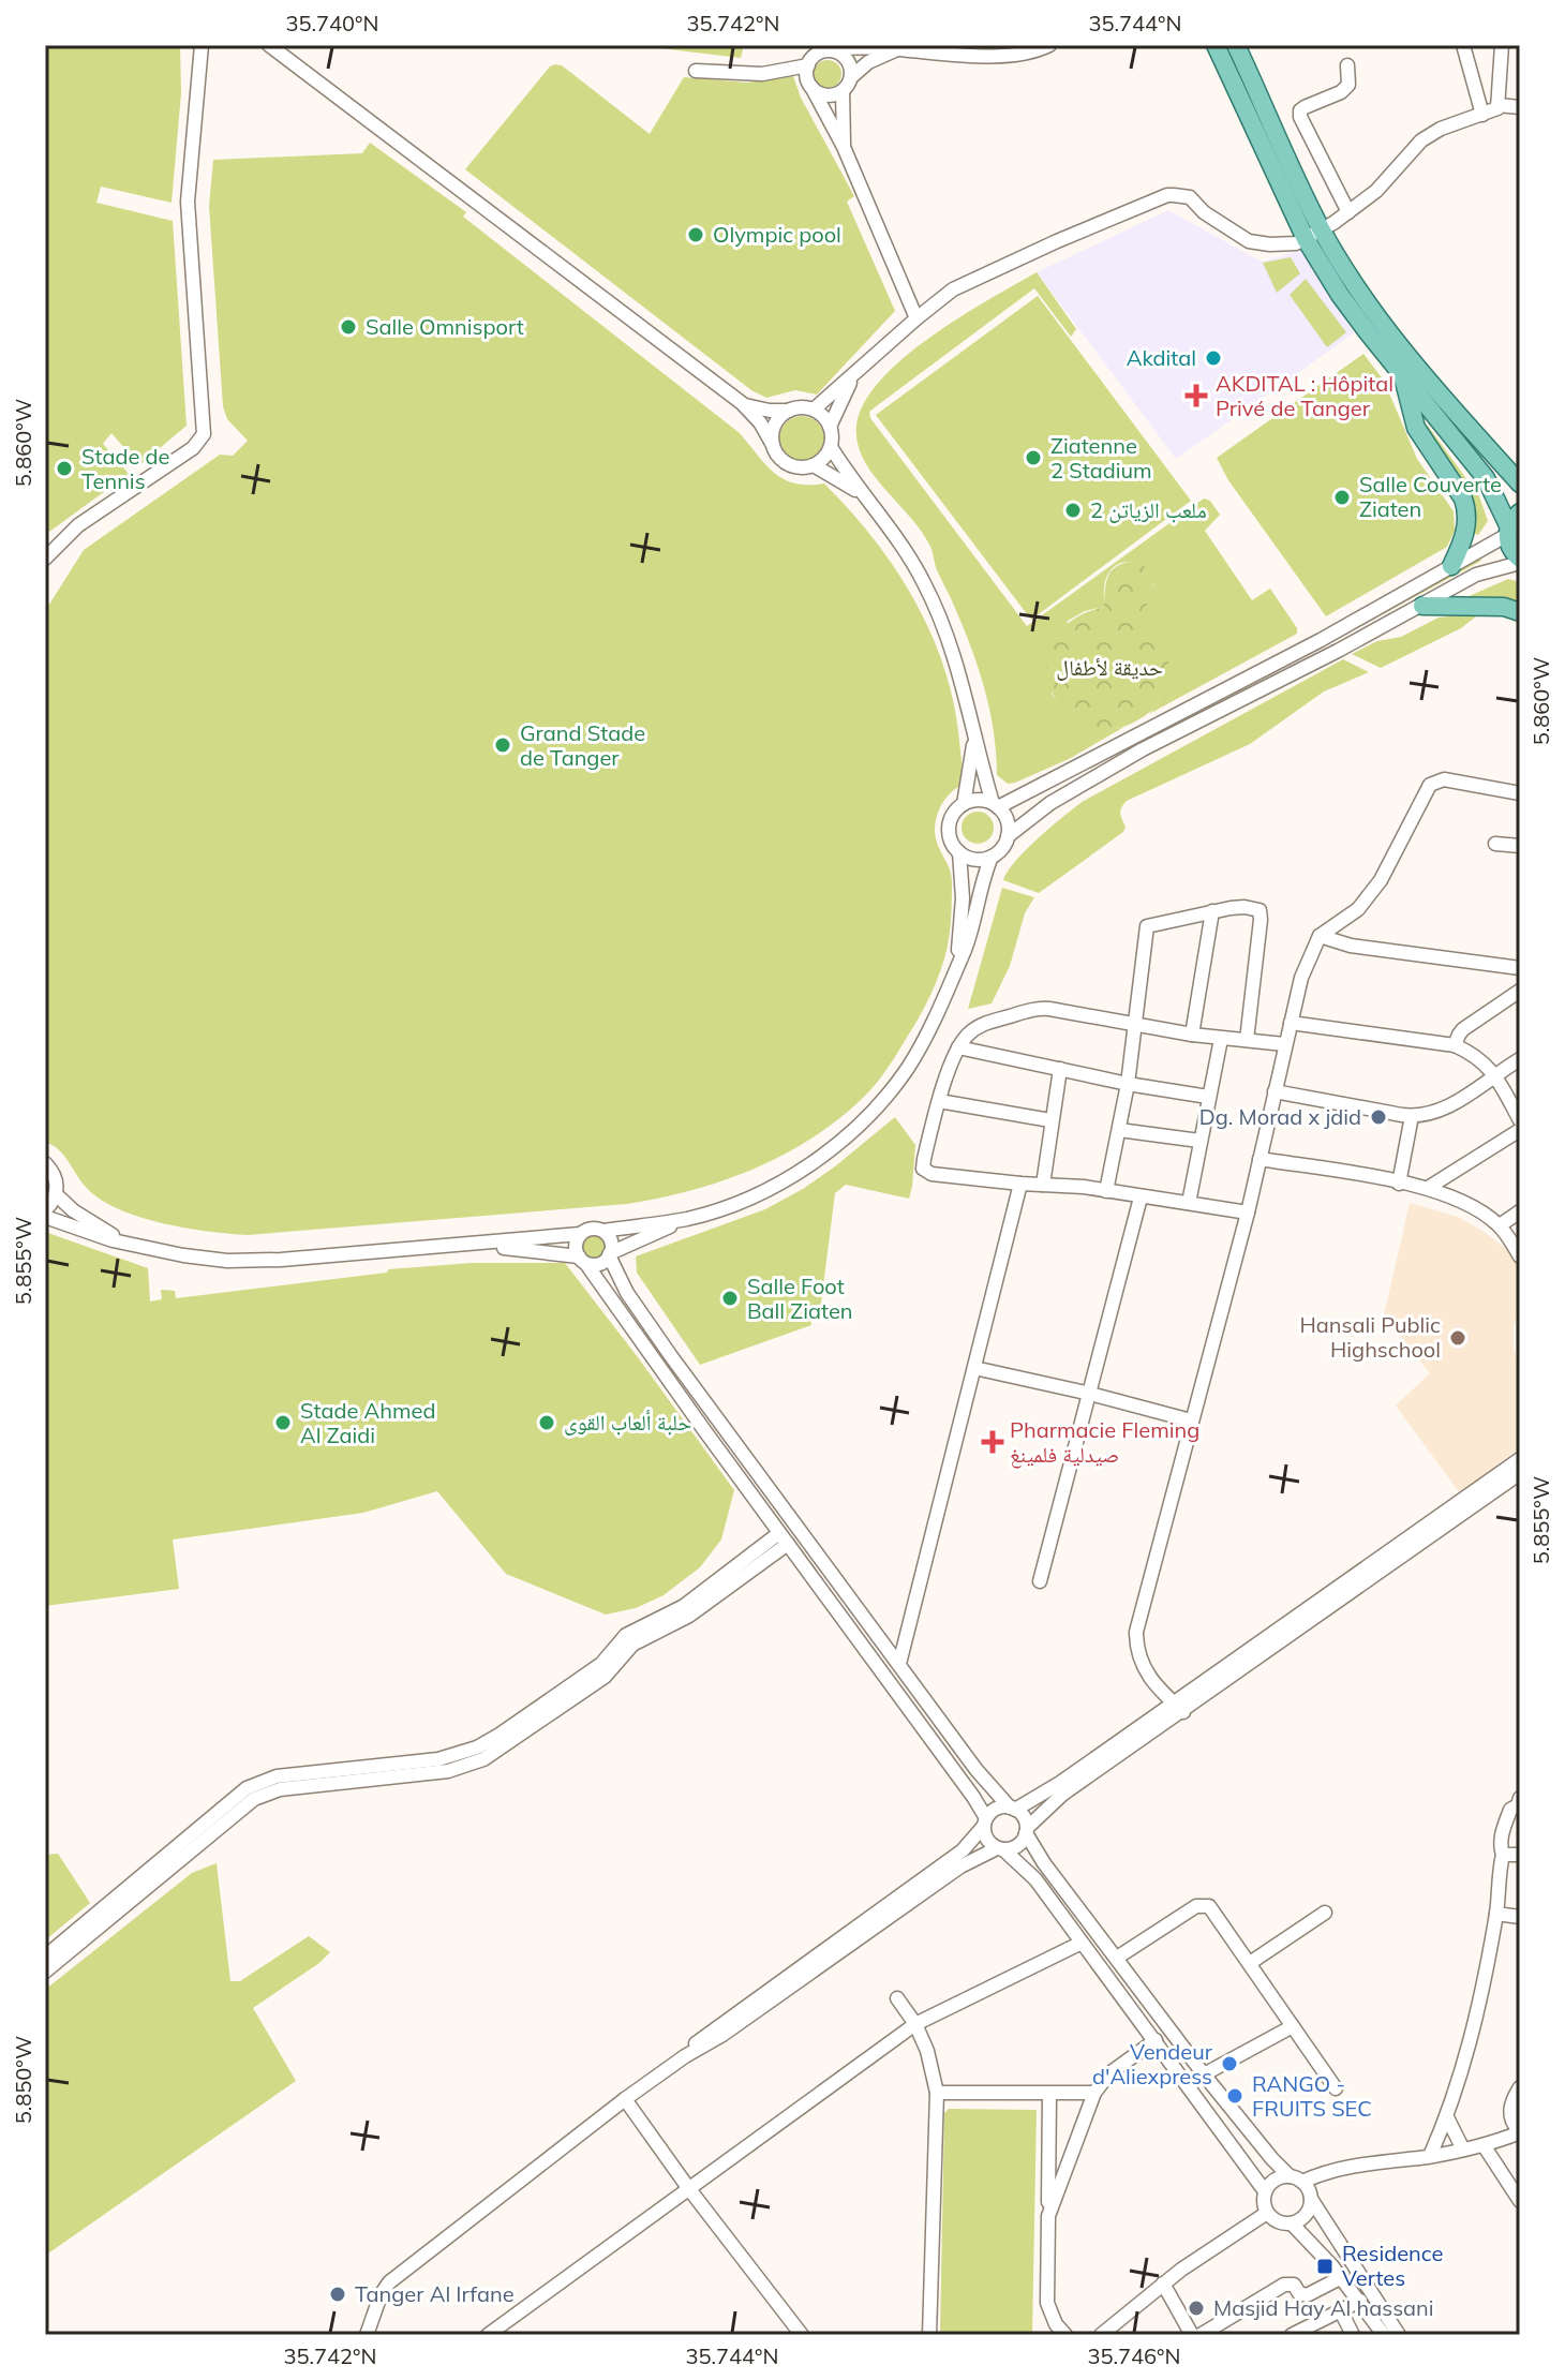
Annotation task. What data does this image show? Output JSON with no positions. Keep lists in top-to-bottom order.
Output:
{
  "parks": ["حديقة لأطفال"],
  "places": {
    "other": [
      "Olympic pool",
      "Salle Omnisport",
      "Akdital",
      "Ziatenne 2 Stadium",
      "Stade de Tennis",
      "Salle Couverte Ziaten",
      "ملعب الزياتن 2",
      "Grand Stade de Tanger",
      "Dg. Morad x jdid",
      "Salle Foot Ball Ziaten",
      "Hansali Public Highschool",
      "Stade Ahmed Al Zaidi",
      "حلبة ألعاب القوى",
      "Vendeur d'Aliexpress",
      "RANGO - FRUITS SEC",
      "Tanger Al Irfane",
      "Masjid Hay Al hassani"
    ],
    "health": ["AKDITAL : Hôpital Privé de Tanger", "Pharmacie Fleming صيدلية فلمينغ"],
    "transit": ["Residence Vertes"]
  },
  "coordinates": [
    "35.740°N",
    "35.742°N",
    "35.744°N",
    "5.860°W",
    "5.855°W",
    "5.850°W",
    "35.746°N"
  ]
}
